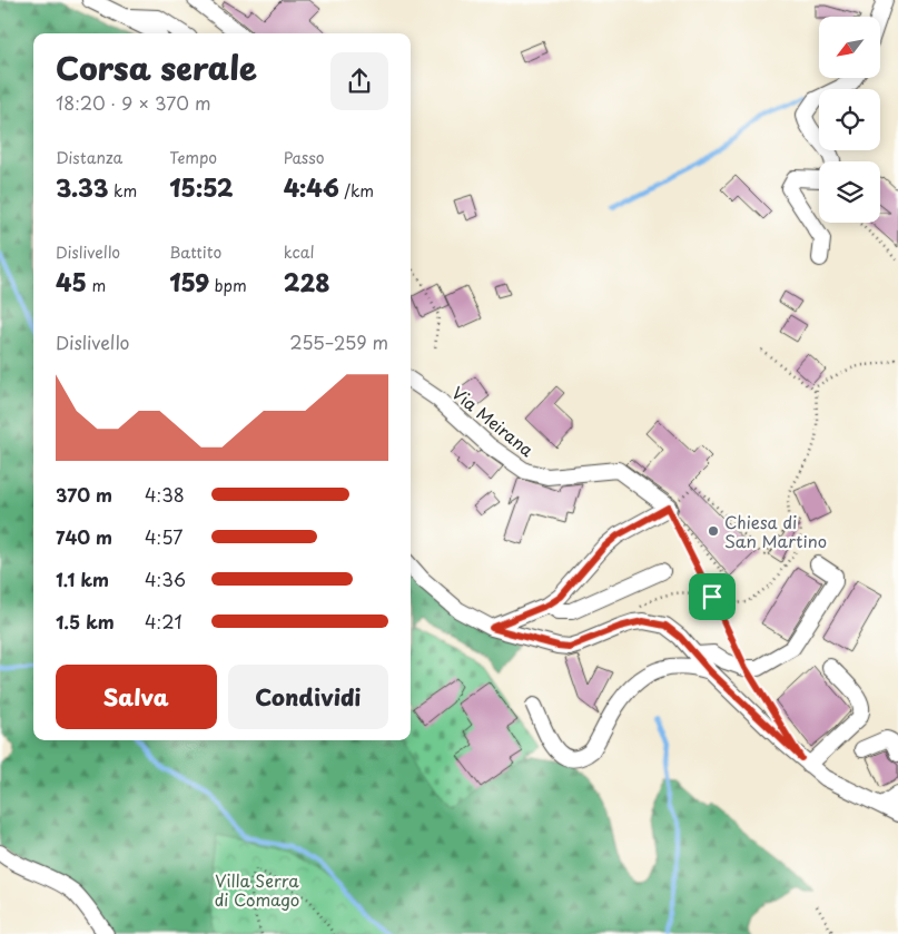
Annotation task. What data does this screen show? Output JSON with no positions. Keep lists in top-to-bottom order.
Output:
{
  "streets": {
    "street": ["Via Meirana"]
  },
  "parks": ["Villa Serra di Comago"],
  "places": ["Chiesa di San Martino"],
  "north": "bottom left",
  "page": {
    "heading": ["Corsa serale", "18:20 · 9 × 370 m"],
    "stats": [
      ["Distanza", "3.33 km"],
      ["Tempo", "15:52"],
      ["Passo", "4:46 /km"],
      ["Dislivello", "45 m"],
      ["Battito", "159 bpm"],
      ["kcal", "228"]
    ],
    "chart": ["Dislivello", "255–259 m"],
    "list": [
      {
        "name": "370 m",
        "note": "4:38"
      },
      {
        "name": "740 m",
        "note": "4:57"
      },
      {
        "name": "1.1 km",
        "note": "4:36"
      },
      {
        "name": "1.5 km",
        "note": "4:21"
      }
    ],
    "buttons": ["Salva", "Condividi"]
  }
}
